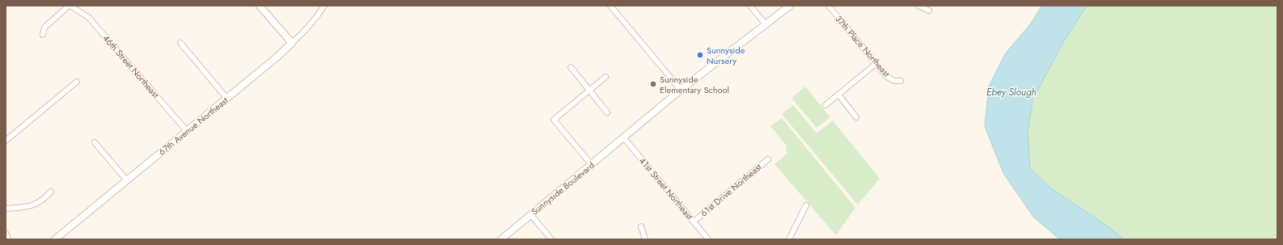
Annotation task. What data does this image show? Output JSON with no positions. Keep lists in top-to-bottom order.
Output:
{
  "streets": {
    "street": [
      "37th Place Northeast",
      "46th Street Northeast",
      "67th Avenue Northeast",
      "Sunnyside Boulevard",
      "41st Street Northeast",
      "61st Drive Northeast"
    ]
  },
  "crossings": [
    ["46th Street Northeast", "67th Avenue Northeast"],
    ["Sunnyside Boulevard", "41st Street Northeast"],
    ["41st Street Northeast", "61st Drive Northeast"]
  ],
  "water": ["Ebey Slough"],
  "places": ["Sunnyside Nursery", "Sunnyside Elementary School"]
}
